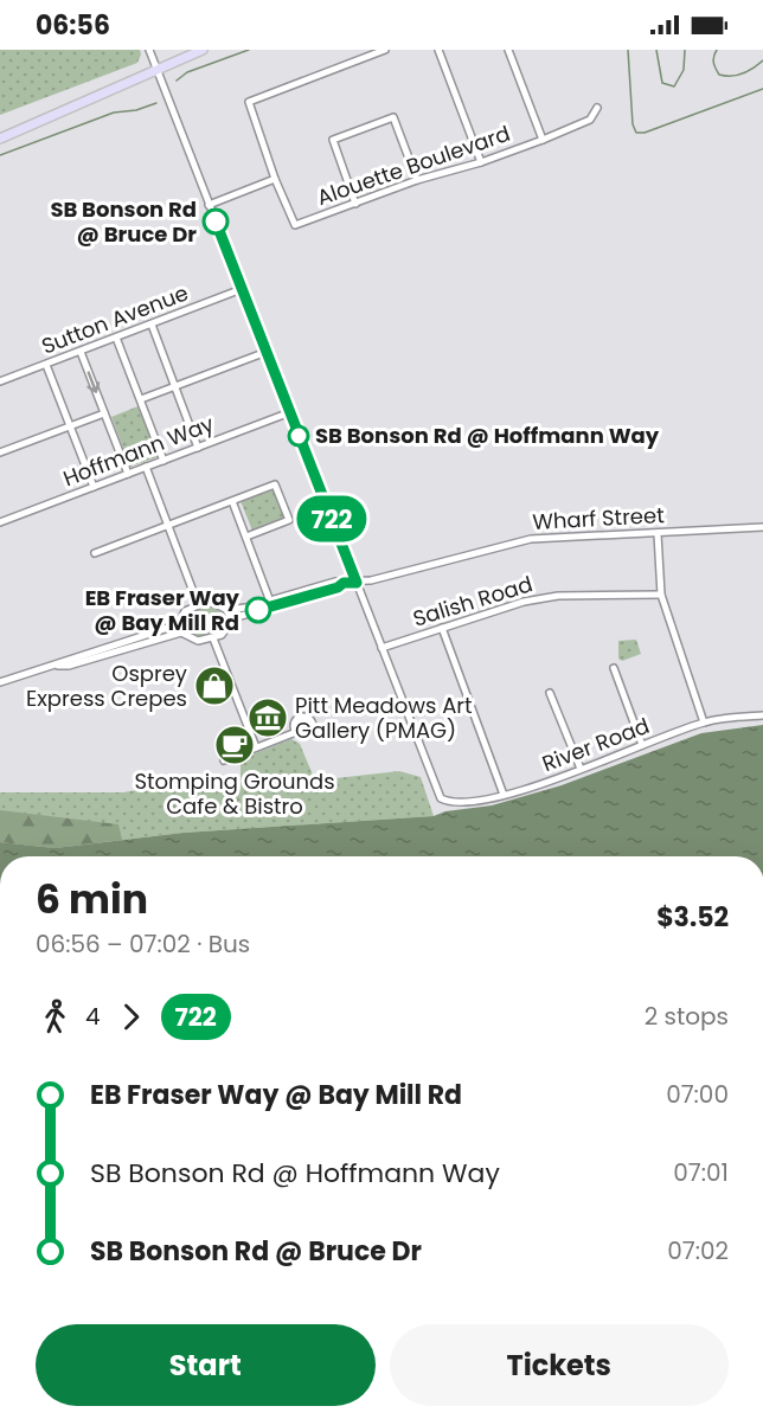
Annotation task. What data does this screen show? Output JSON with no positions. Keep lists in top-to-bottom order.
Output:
{
  "streets": {
    "street": [
      "Alouette Boulevard",
      "Sutton Avenue",
      "Hoffmann Way",
      "Wharf Street",
      "Salish Road",
      "River Road"
    ]
  },
  "crossings": [
    ["Salish Road", "River Road"]
  ],
  "places": {
    "other": ["SB Bonson Rd @ Bruce Dr", "SB Bonson Rd @ Hoffmann Way", "EB Fraser Way @ Bay Mill Rd"],
    "shop": ["Osprey Express Crepes"],
    "museum": ["Pitt Meadows Art Gallery (PMAG)"],
    "cafe": ["Stomping Grounds Cafe & Bistro"]
  },
  "lines": ["bus line 722"],
  "page": {
    "status": "06:56",
    "on_map": "722",
    "heading": ["6 min", "06:56 – 07:02 · Bus", "$3.52"],
    "legs": ["4", "722", "2 stops"],
    "list": [
      {
        "name": "EB Fraser Way @ Bay Mill Rd",
        "value": "07:00"
      },
      {
        "name": "SB Bonson Rd @ Hoffmann Way",
        "value": "07:01"
      },
      {
        "name": "SB Bonson Rd @ Bruce Dr",
        "value": "07:02"
      }
    ],
    "buttons": ["Start", "Tickets"]
  }
}
